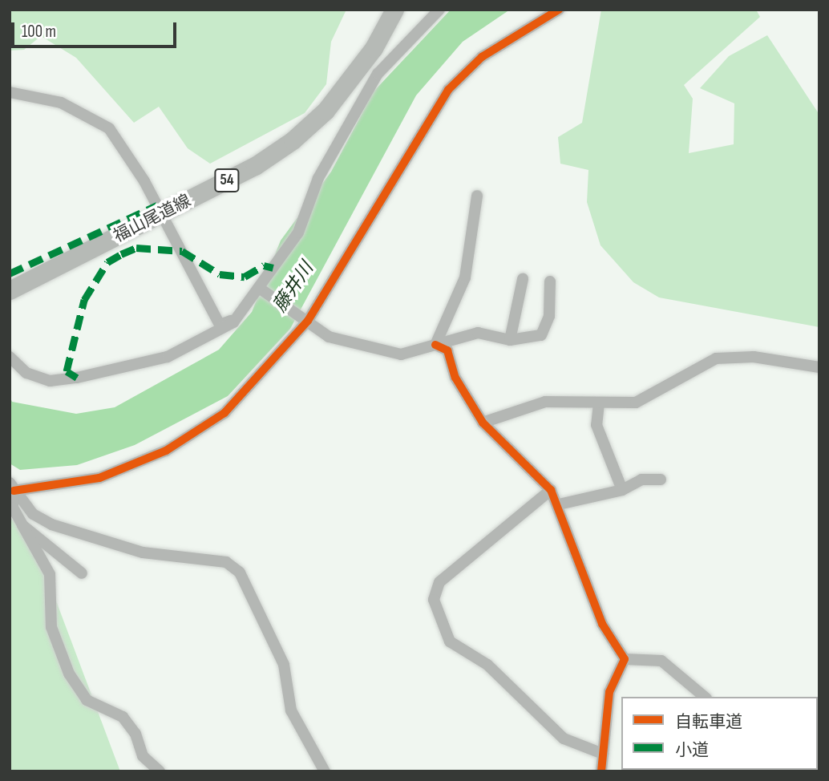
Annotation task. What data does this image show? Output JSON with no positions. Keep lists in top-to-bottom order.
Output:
{
  "streets": {
    "main road": ["54", "福山尾道線"]
  },
  "water": ["藤井川"],
  "legend": ["自転車道", "小道"],
  "scale_bar": "100 m"
}
